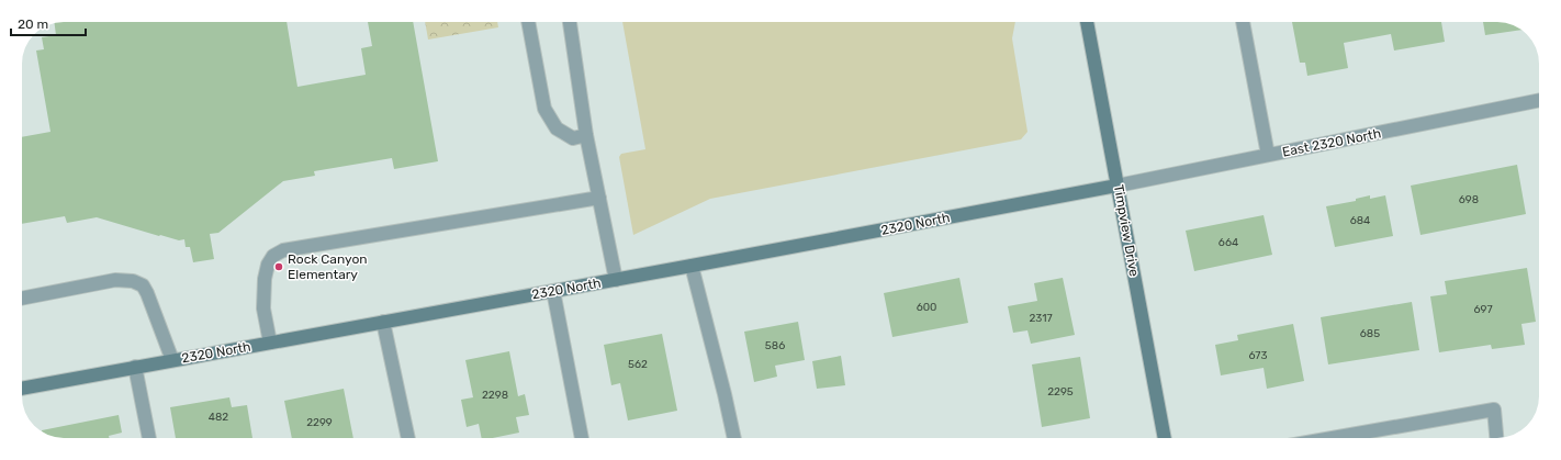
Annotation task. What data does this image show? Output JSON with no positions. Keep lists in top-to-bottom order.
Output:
{
  "streets": {
    "street": ["East 2320 North", "2320 North", "Timpview Drive"]
  },
  "crossings": [
    ["East 2320 North", "2320 North"],
    ["East 2320 North", "Timpview Drive"],
    ["2320 North", "Timpview Drive"]
  ],
  "places": ["Rock Canyon Elementary"],
  "house_numbers": [
    "698",
    "684",
    "664",
    "600",
    "697",
    "2317",
    "685",
    "586",
    "673",
    "562",
    "2295",
    "2298",
    "482",
    "2299"
  ],
  "scale_bar": "20 m"
}
